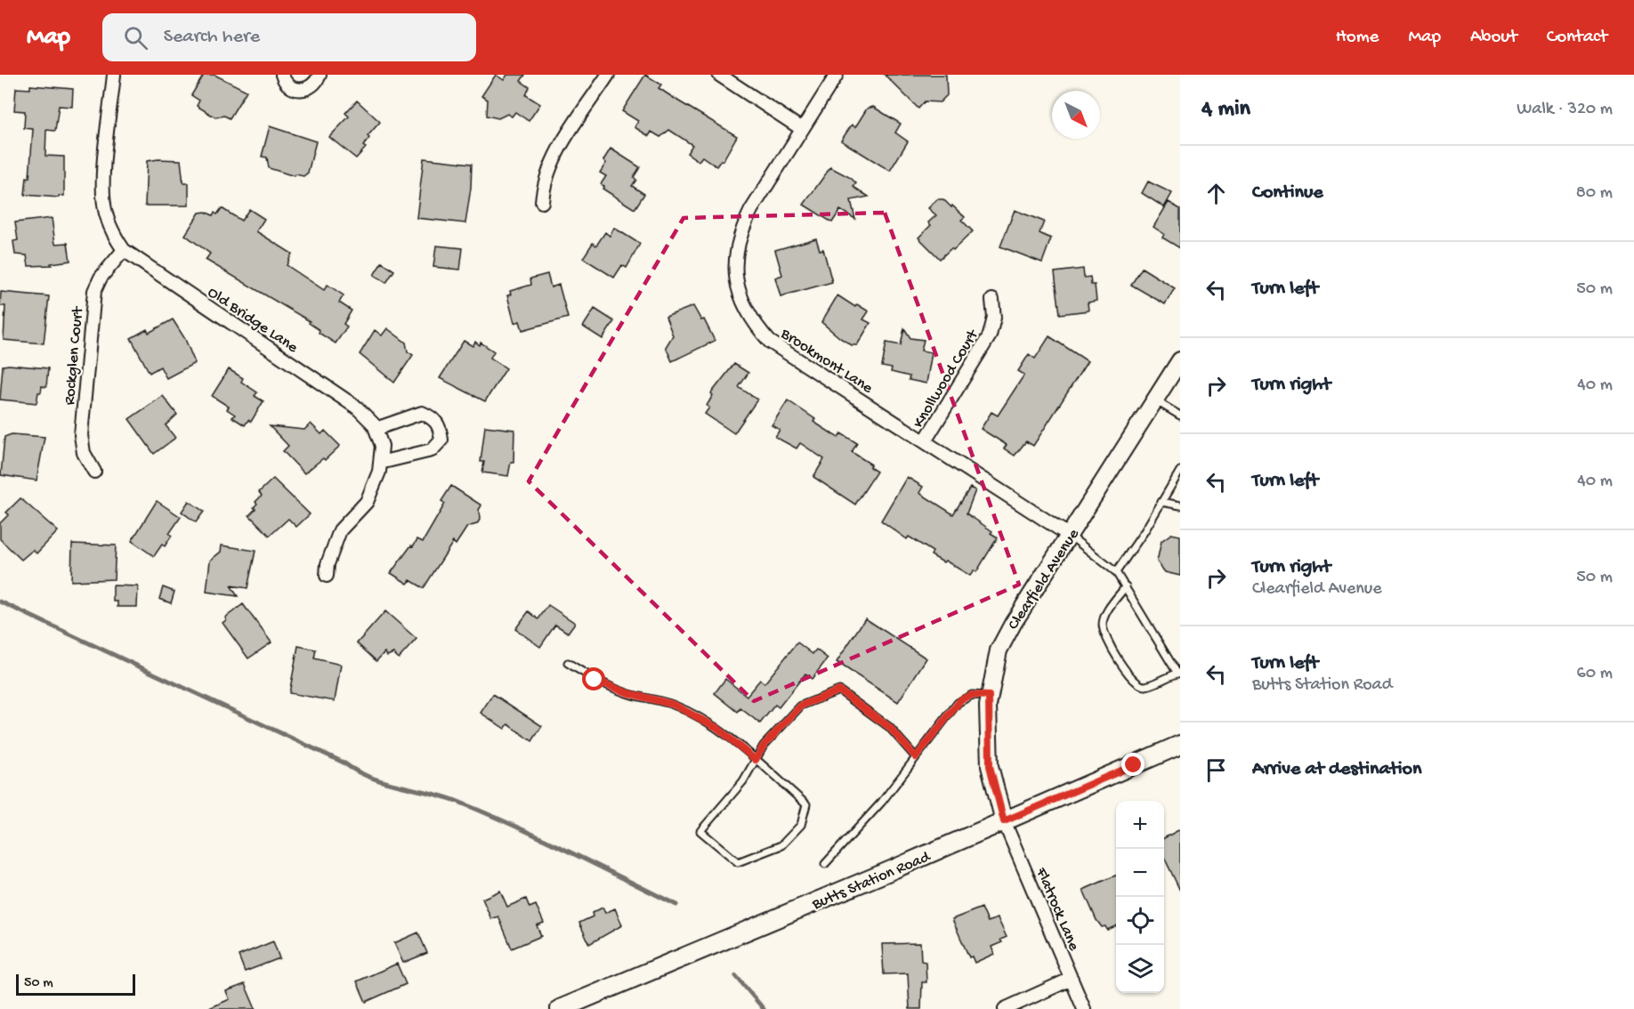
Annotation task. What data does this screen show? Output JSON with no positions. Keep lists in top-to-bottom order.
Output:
{
  "streets": {
    "main road": ["Butts Station Road"],
    "street": [
      "Old Bridge Lane",
      "Rockglen Court",
      "Brookmont Lane",
      "Knollwood Court",
      "Clearfield Avenue",
      "Flatrock Lane"
    ]
  },
  "crossings": [
    ["Old Bridge Lane", "Rockglen Court"],
    ["Brookmont Lane", "Knollwood Court"],
    ["Brookmont Lane", "Clearfield Avenue"],
    ["Clearfield Avenue", "Butts Station Road"],
    ["Clearfield Avenue", "Flatrock Lane"],
    ["Butts Station Road", "Flatrock Lane"]
  ],
  "scale_bar": "50 m",
  "north": "bottom right",
  "page": {
    "header": "Map",
    "search": "Search here",
    "nav": [
      "Home",
      "Map",
      "About",
      "Contact"
    ],
    "heading": ["4 min", "Walk · 320 m"],
    "list": [
      ["Continue", "80 m"],
      ["Turn left", "50 m"],
      ["Turn right", "40 m"],
      ["Turn left", "40 m"],
      ["Turn right", "Clearfield Avenue", "50 m"],
      ["Turn left", "Butts Station Road", "60 m"],
      "Arrive at destination"
    ],
    "map_buttons": ["+", "−"],
    "scale": "50 m"
  }
}
